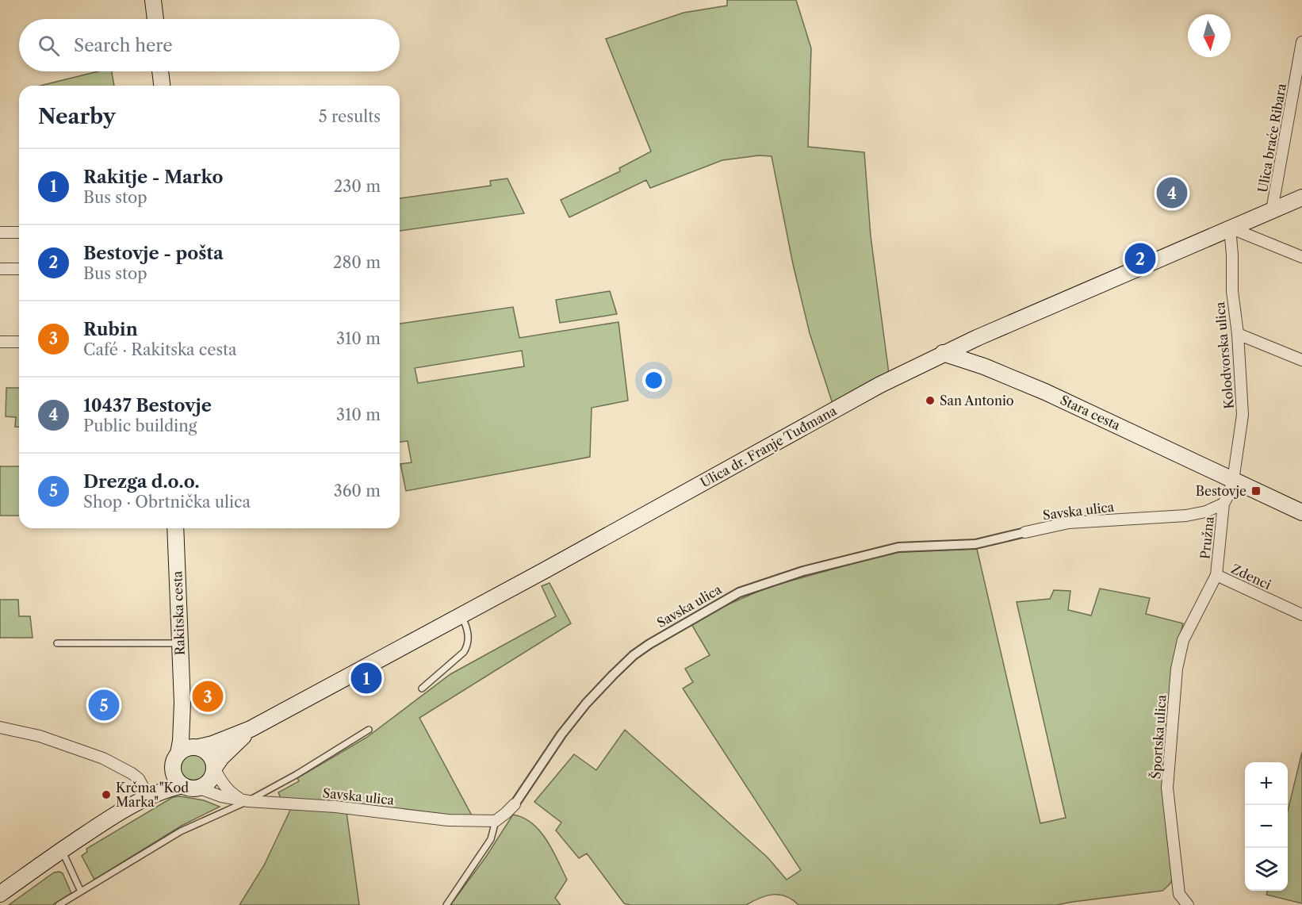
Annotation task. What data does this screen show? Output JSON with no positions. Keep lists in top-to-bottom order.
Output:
{
  "streets": {
    "main road": ["Stara cesta", "Ulica dr. Franje Tuđmana", "Rakitska cesta"],
    "street": [
      "Ulica braće Ribara",
      "Kolodvorska ulica",
      "Savska ulica",
      "Pružna",
      "Zdenci",
      "Športska ulica"
    ]
  },
  "crossings": [
    ["Ulica braće Ribara", "Ulica dr. Franje Tuđmana"],
    ["Kolodvorska ulica", "Stara cesta"],
    ["Kolodvorska ulica", "Ulica dr. Franje Tuđmana"],
    ["Kolodvorska ulica", "Savska ulica"],
    ["Kolodvorska ulica", "Pružna"],
    ["Stara cesta", "Ulica dr. Franje Tuđmana"],
    ["Ulica dr. Franje Tuđmana", "Savska ulica"],
    ["Ulica dr. Franje Tuđmana", "Rakitska cesta"],
    ["Savska ulica", "Pružna"],
    ["Savska ulica", "Rakitska cesta"],
    ["Pružna", "Zdenci"],
    ["Pružna", "Športska ulica"],
    ["Zdenci", "Športska ulica"]
  ],
  "places": {
    "other": ["San Antonio", "Krčma \"Kod Marka\""],
    "transit": ["Bestovje"]
  },
  "north": "bottom",
  "page": {
    "search": "Search here",
    "heading": ["Nearby", "5 results"],
    "list": [
      {
        "mark": "1",
        "name": "Rakitje - Marko",
        "note": "Bus stop",
        "value": "230 m"
      },
      {
        "mark": "2",
        "name": "Bestovje - pošta",
        "note": "Bus stop",
        "value": "280 m"
      },
      {
        "mark": "3",
        "name": "Rubin",
        "note": "Café · Rakitska cesta",
        "value": "310 m"
      },
      {
        "mark": "4",
        "name": "10437 Bestovje",
        "note": "Public building",
        "value": "310 m"
      },
      {
        "mark": "5",
        "name": "Drezga d.o.o.",
        "note": "Shop · Obrtnička ulica",
        "value": "360 m"
      }
    ],
    "pins": [
      "4",
      "2",
      "1",
      "3",
      "5"
    ],
    "map_buttons": ["+", "−"]
  }
}
